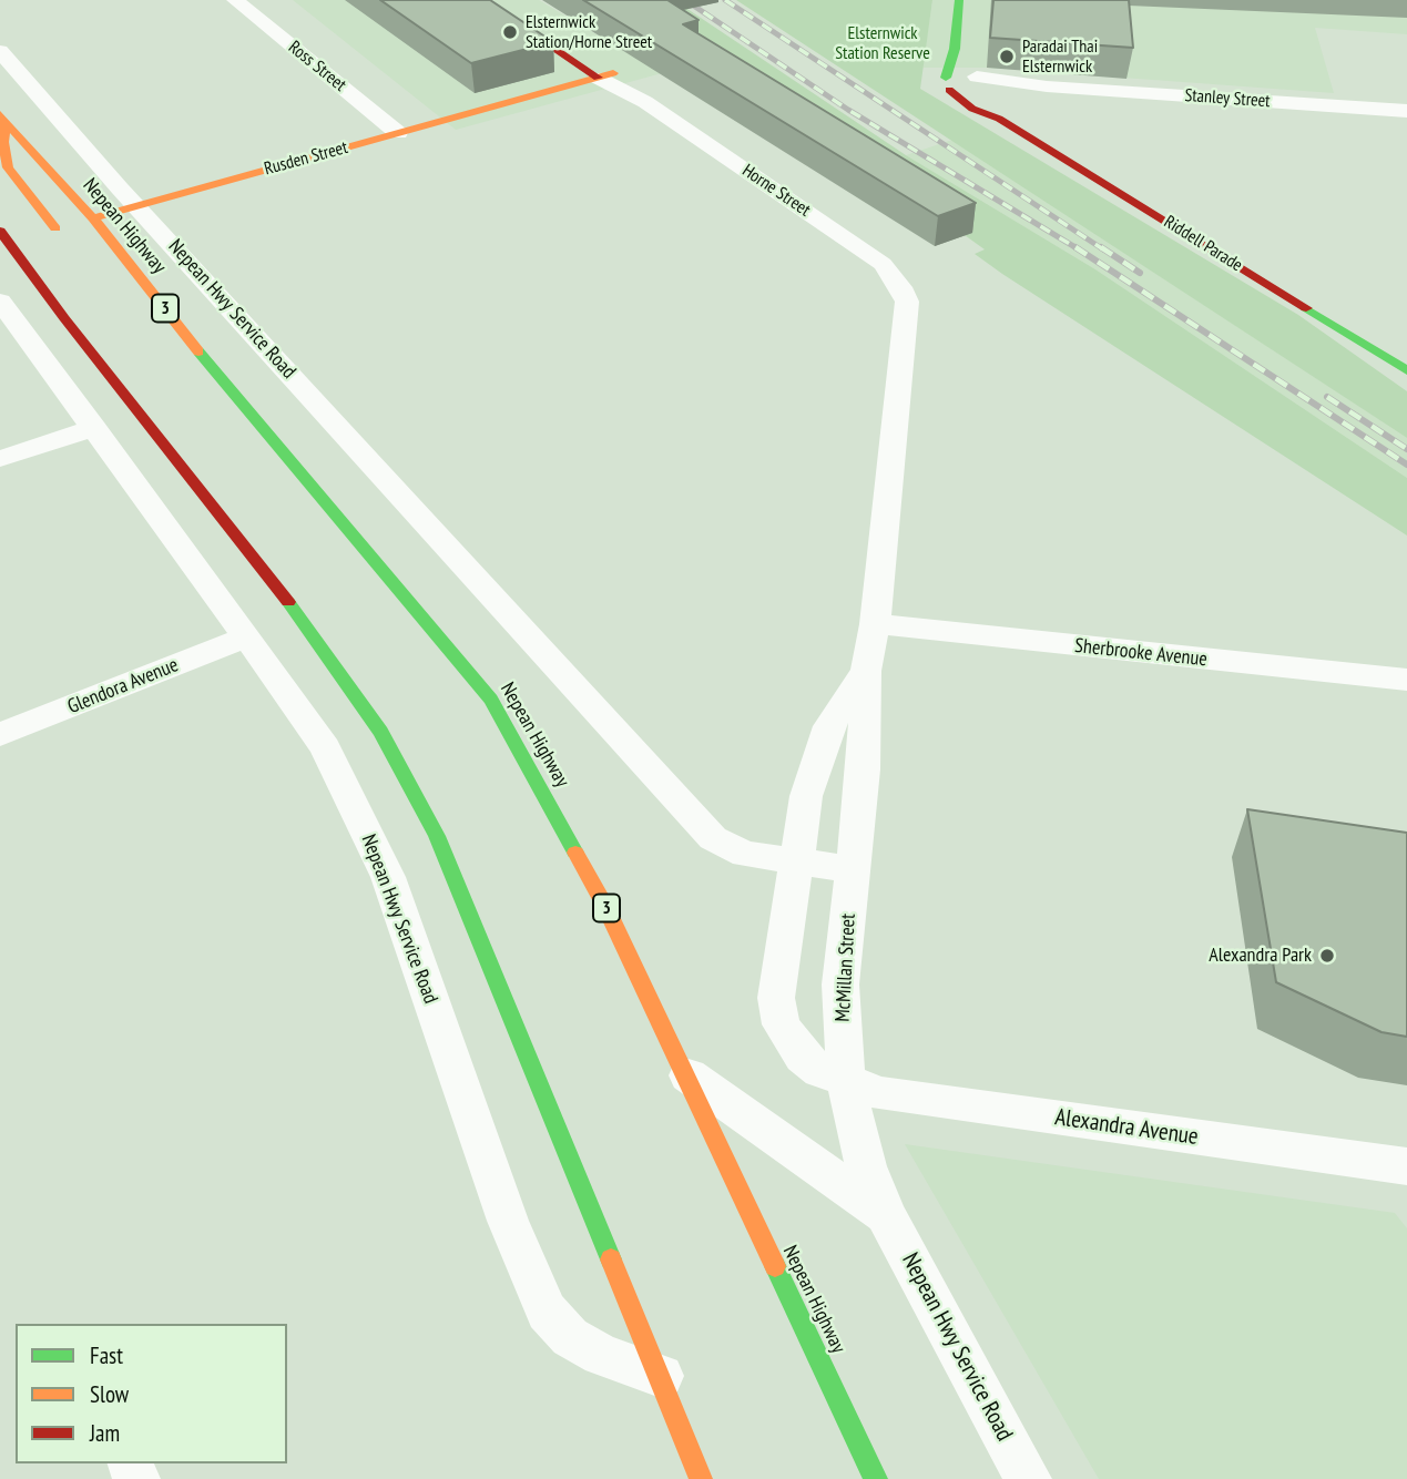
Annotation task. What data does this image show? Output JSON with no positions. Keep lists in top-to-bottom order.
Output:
{
  "streets": {
    "main road": [
      "Rusden Street",
      "Horne Street",
      "Nepean Highway",
      "Riddell Parade",
      "3"
    ],
    "street": [
      "Ross Street",
      "Stanley Street",
      "Nepean Hwy Service Road",
      "Sherbrooke Avenue",
      "Glendora Avenue",
      "McMillan Street",
      "Alexandra Avenue"
    ]
  },
  "crossings": [
    ["Ross Street", "Rusden Street"],
    ["Stanley Street", "Riddell Parade"],
    ["Rusden Street", "Horne Street"],
    ["Rusden Street", "Nepean Highway"],
    ["Rusden Street", "Nepean Hwy Service Road"],
    ["Horne Street", "McMillan Street"],
    ["Nepean Highway", "Nepean Hwy Service Road"],
    ["Nepean Hwy Service Road", "Glendora Avenue"],
    ["Nepean Hwy Service Road", "McMillan Street"],
    ["Nepean Hwy Service Road", "Alexandra Avenue"],
    ["Sherbrooke Avenue", "McMillan Street"],
    ["McMillan Street", "Alexandra Avenue"]
  ],
  "parks": ["Elsternwick Station Reserve"],
  "places": ["Elsternwick Station/Horne Street", "Paradai Thai Elsternwick", "Alexandra Park"],
  "legend": ["Fast", "Slow", "Jam"]
}
